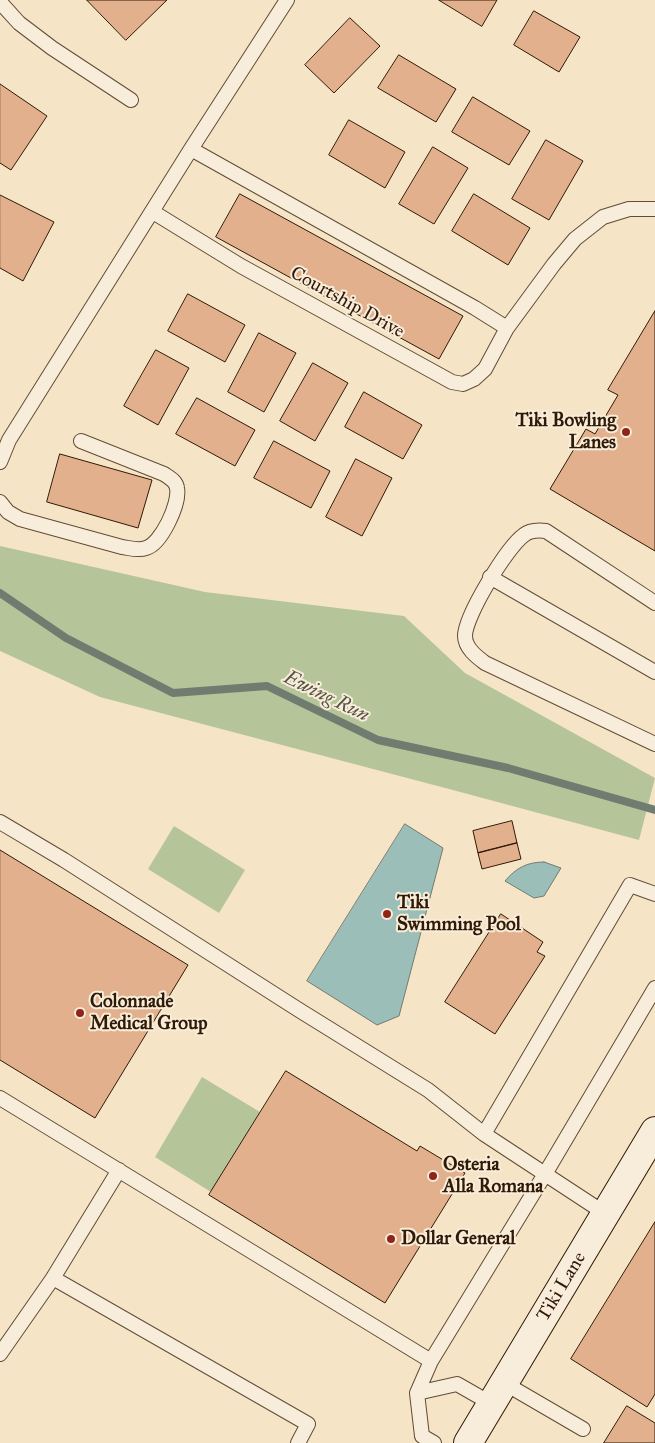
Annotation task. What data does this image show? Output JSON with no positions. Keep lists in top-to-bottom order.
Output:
{
  "streets": {
    "street": ["Tiki Lane"],
    "lane": ["Courtship Drive"]
  },
  "water": ["Ewing Run"],
  "places": [
    "Tiki Bowling Lanes",
    "Tiki Swimming Pool",
    "Colonnade Medical Group",
    "Osteria Alla Romana",
    "Dollar General"
  ]
}
